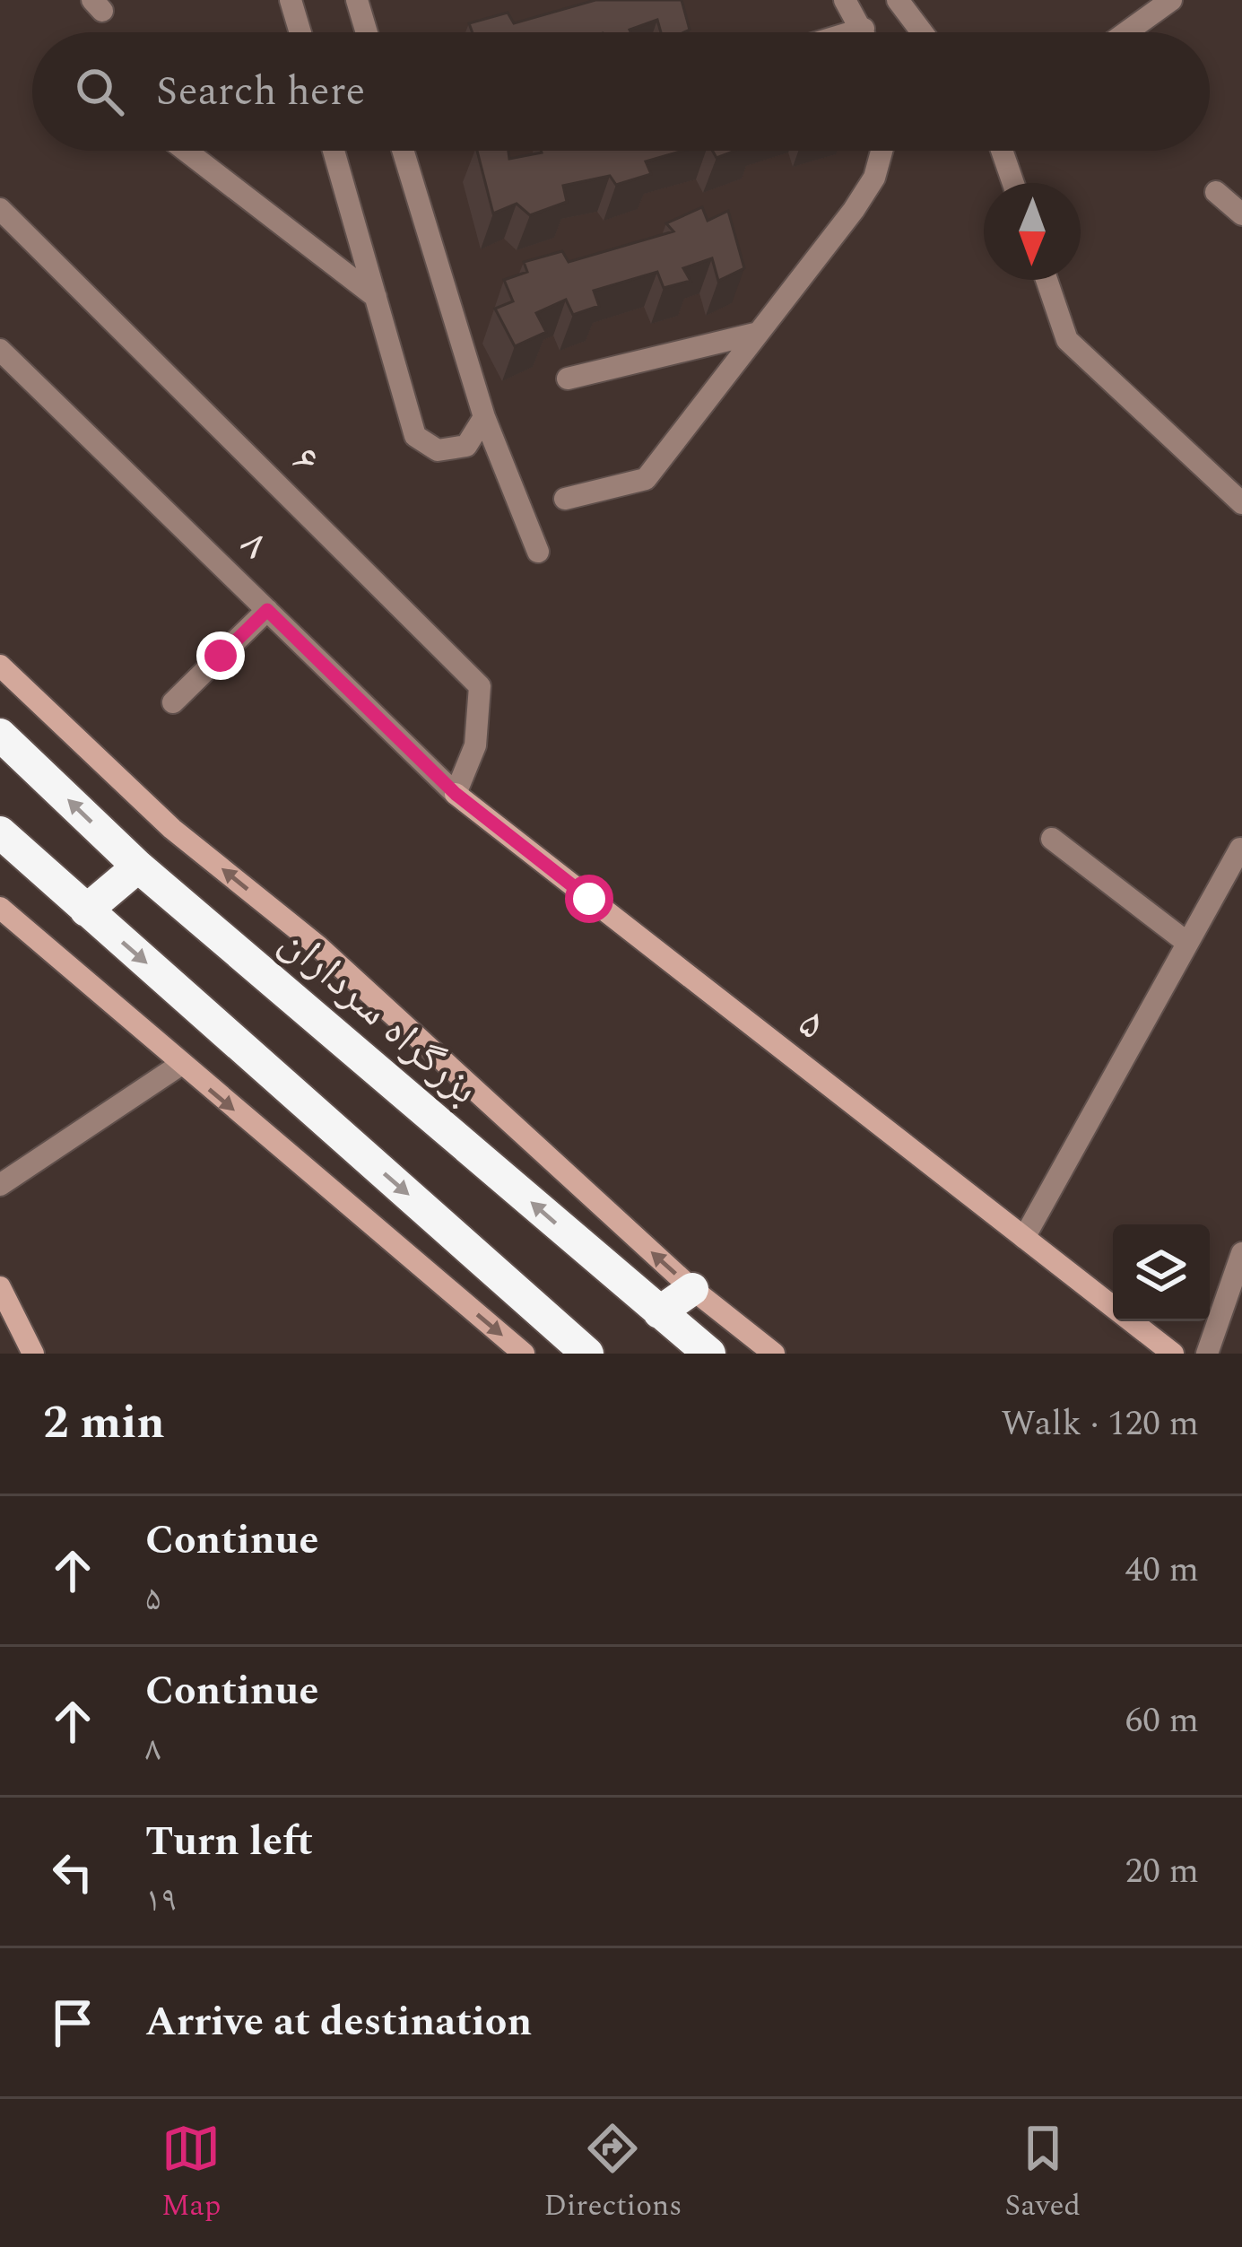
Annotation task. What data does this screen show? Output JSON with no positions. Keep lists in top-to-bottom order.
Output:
{
  "streets": {
    "highway": ["بزرگراه سرداران"],
    "main road": ["۵"],
    "street": ["۶", "۸"]
  },
  "crossings": [
    ["۶", "۸"],
    ["۶", "۵"],
    ["۸", "۵"]
  ],
  "north": "bottom",
  "page": {
    "search": "Search here",
    "heading": ["2 min", "Walk · 120 m"],
    "list": [
      ["Continue", "۵", "40 m"],
      ["Continue", "۸", "60 m"],
      ["Turn left", "۱۹", "20 m"],
      "Arrive at destination"
    ],
    "nav": ["Map", "Directions", "Saved"]
  }
}
